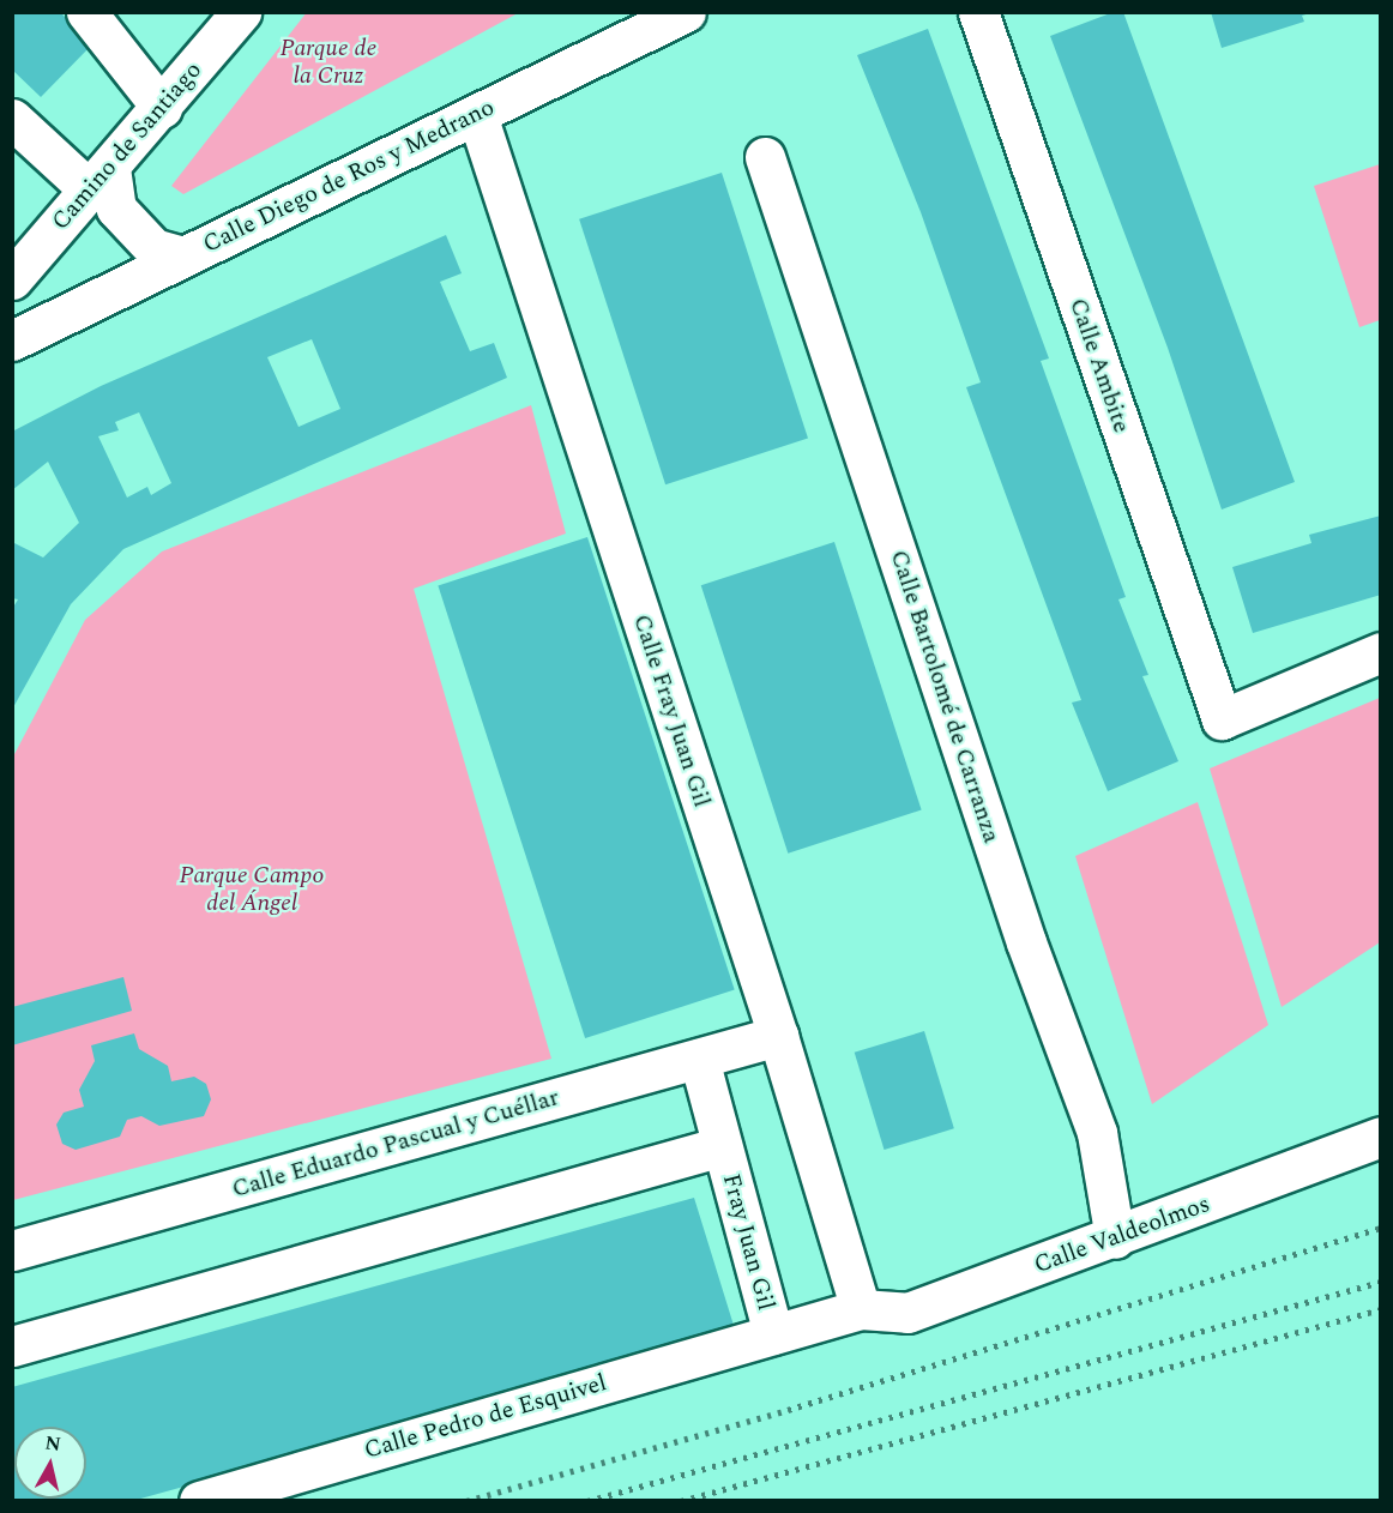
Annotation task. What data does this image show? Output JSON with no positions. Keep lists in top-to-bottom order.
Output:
{
  "streets": {
    "street": [
      "Camino de Santiago",
      "Calle Diego de Ros y Medrano",
      "Calle Ambite",
      "Calle Bartolomé de Carranza",
      "Calle Fray Juan Gil",
      "Calle Eduardo Pascual y Cuéllar",
      "Calle Valdeolmos",
      "Fray Juan Gil",
      "Calle Pedro de Esquivel"
    ]
  },
  "crossings": [
    ["Calle Diego de Ros y Medrano", "Calle Fray Juan Gil"],
    ["Calle Bartolomé de Carranza", "Calle Valdeolmos"],
    ["Calle Fray Juan Gil", "Calle Eduardo Pascual y Cuéllar"],
    ["Calle Fray Juan Gil", "Calle Valdeolmos"],
    ["Calle Fray Juan Gil", "Fray Juan Gil"],
    ["Calle Eduardo Pascual y Cuéllar", "Fray Juan Gil"],
    ["Calle Valdeolmos", "Fray Juan Gil"],
    ["Fray Juan Gil", "Calle Pedro de Esquivel"]
  ],
  "parks": ["Parque de la Cruz", "Parque Campo del Ángel"],
  "north": "top"
}
